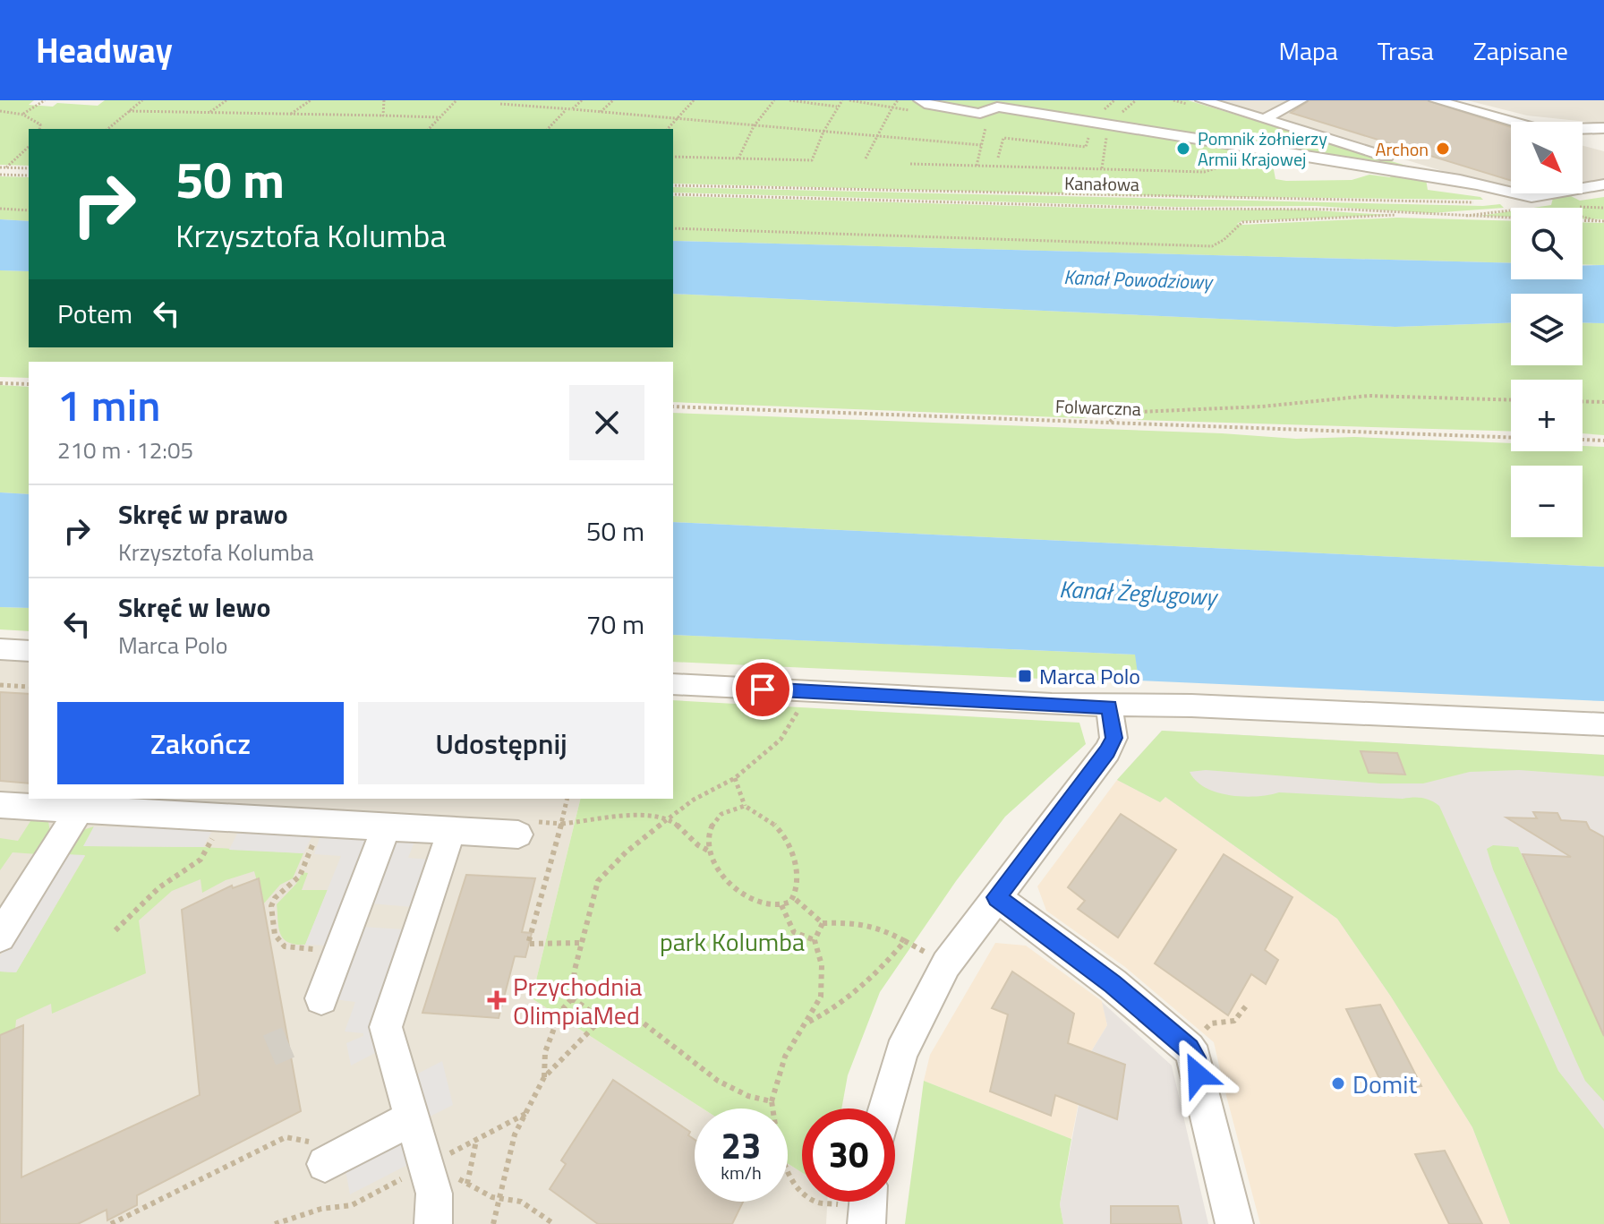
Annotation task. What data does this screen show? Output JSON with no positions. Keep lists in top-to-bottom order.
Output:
{
  "streets": {
    "path": ["Kanałowa", "Folwarczna"]
  },
  "water": ["Kanał Powodziowy", "Kanał Żeglugowy"],
  "parks": ["park Kolumba"],
  "places": {
    "other": ["Pomnik żołnierzy Armii Krajowej", "Archon", "Domit"],
    "transit": ["Marca Polo"],
    "health": ["Przychodnia OlimpiaMed"]
  },
  "north": "bottom right",
  "page": {
    "header": "Headway",
    "nav": ["Mapa", "Trasa", "Zapisane"],
    "map_buttons": ["+", "−"],
    "turn": ["50 m", "Krzysztofa Kolumba"],
    "then": "Potem",
    "heading": ["1 min", "210 m · 12:05"],
    "list": [
      {
        "name": "Skręć w prawo",
        "note": "Krzysztofa Kolumba",
        "value": "50 m"
      },
      {
        "name": "Skręć w lewo",
        "note": "Marca Polo",
        "value": "70 m"
      }
    ],
    "buttons": ["Zakończ", "Udostępnij"],
    "speed": "23 km/h",
    "limit": "30"
  }
}
